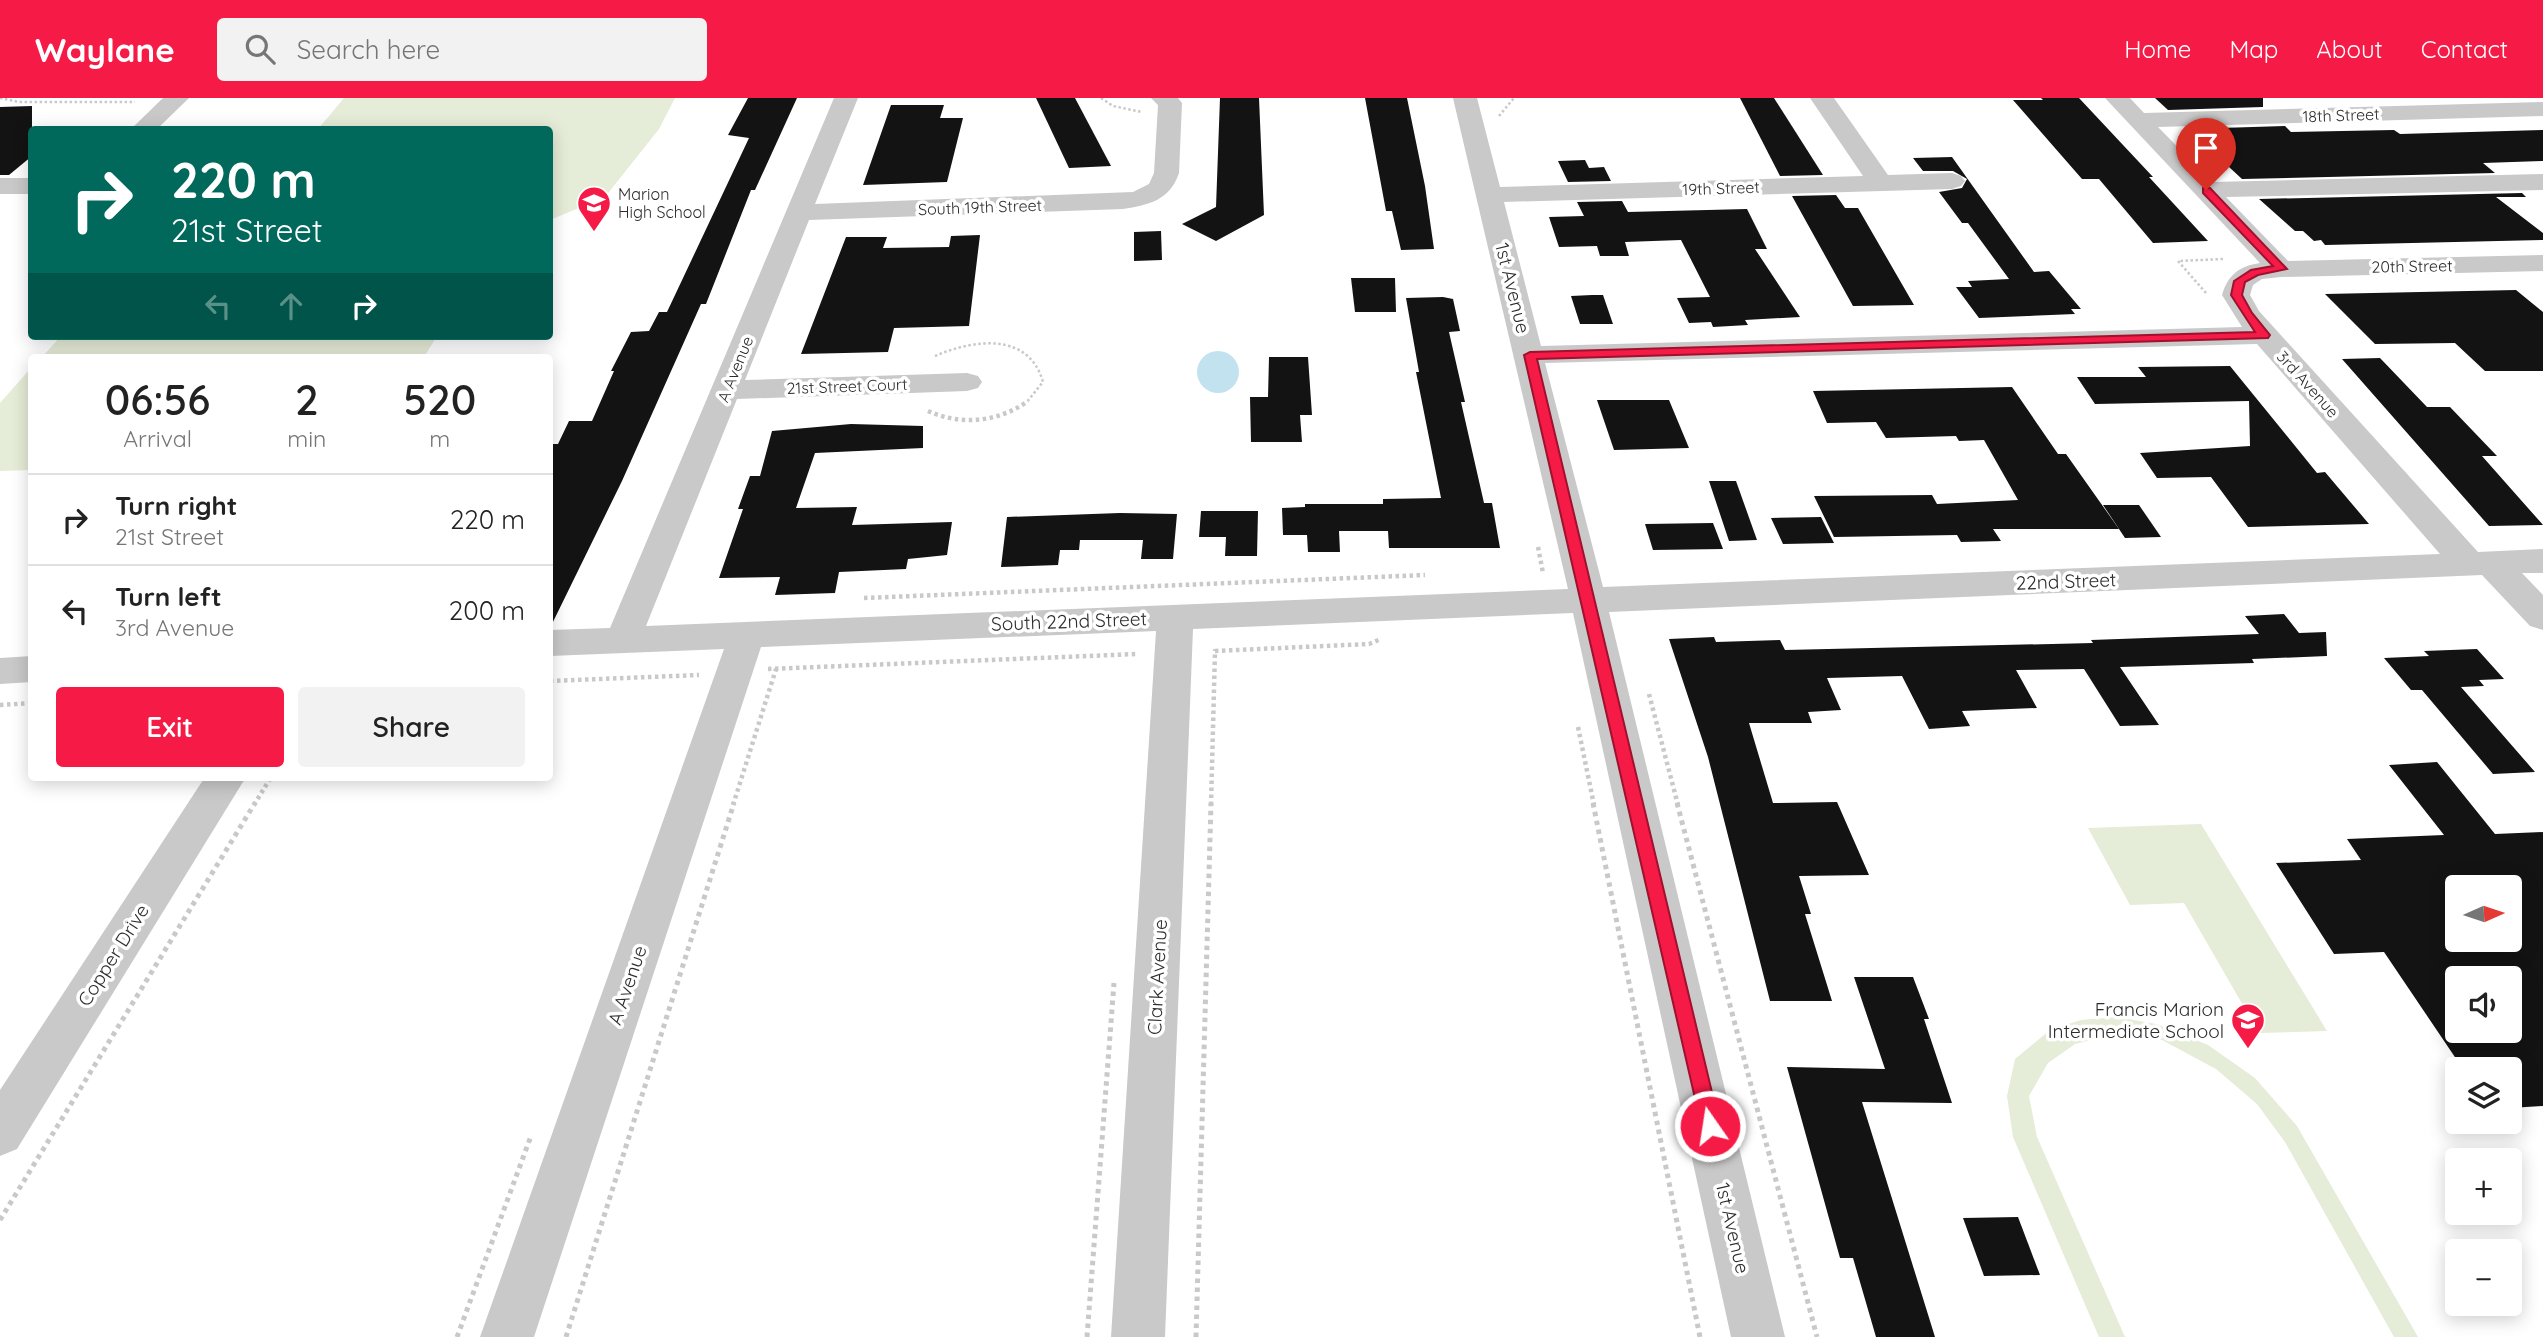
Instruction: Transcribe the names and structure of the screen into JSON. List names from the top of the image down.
{
  "streets": {
    "street": [
      "18th Street",
      "19th Street",
      "South 19th Street",
      "20th Street",
      "1st Avenue",
      "A Avenue",
      "3rd Avenue",
      "21st Street Court",
      "22nd Street",
      "South 22nd Street",
      "Copper Drive",
      "Clark Avenue"
    ]
  },
  "crossings": [
    ["19th Street", "1st Avenue"],
    ["South 19th Street", "A Avenue"],
    ["20th Street", "3rd Avenue"],
    ["1st Avenue", "22nd Street"],
    ["1st Avenue", "South 22nd Street"],
    ["A Avenue", "21st Street Court"],
    ["A Avenue", "South 22nd Street"],
    ["3rd Avenue", "22nd Street"],
    ["22nd Street", "South 22nd Street"],
    ["South 22nd Street", "Clark Avenue"]
  ],
  "places": {
    "school or university": ["Marion High School", "Francis Marion Intermediate School"]
  },
  "north": "right",
  "page": {
    "header": "Waylane",
    "search": "Search here",
    "nav": [
      "Home",
      "Map",
      "About",
      "Contact"
    ],
    "turn": ["220 m", "21st Street"],
    "eta": [
      "06:56",
      "Arrival",
      "2",
      "min",
      "520",
      "m"
    ],
    "list": [
      {
        "name": "Turn right",
        "note": "21st Street",
        "value": "220 m"
      },
      {
        "name": "Turn left",
        "note": "3rd Avenue",
        "value": "200 m"
      }
    ],
    "buttons": ["Exit", "Share"],
    "map_buttons": ["+", "−"]
  }
}
